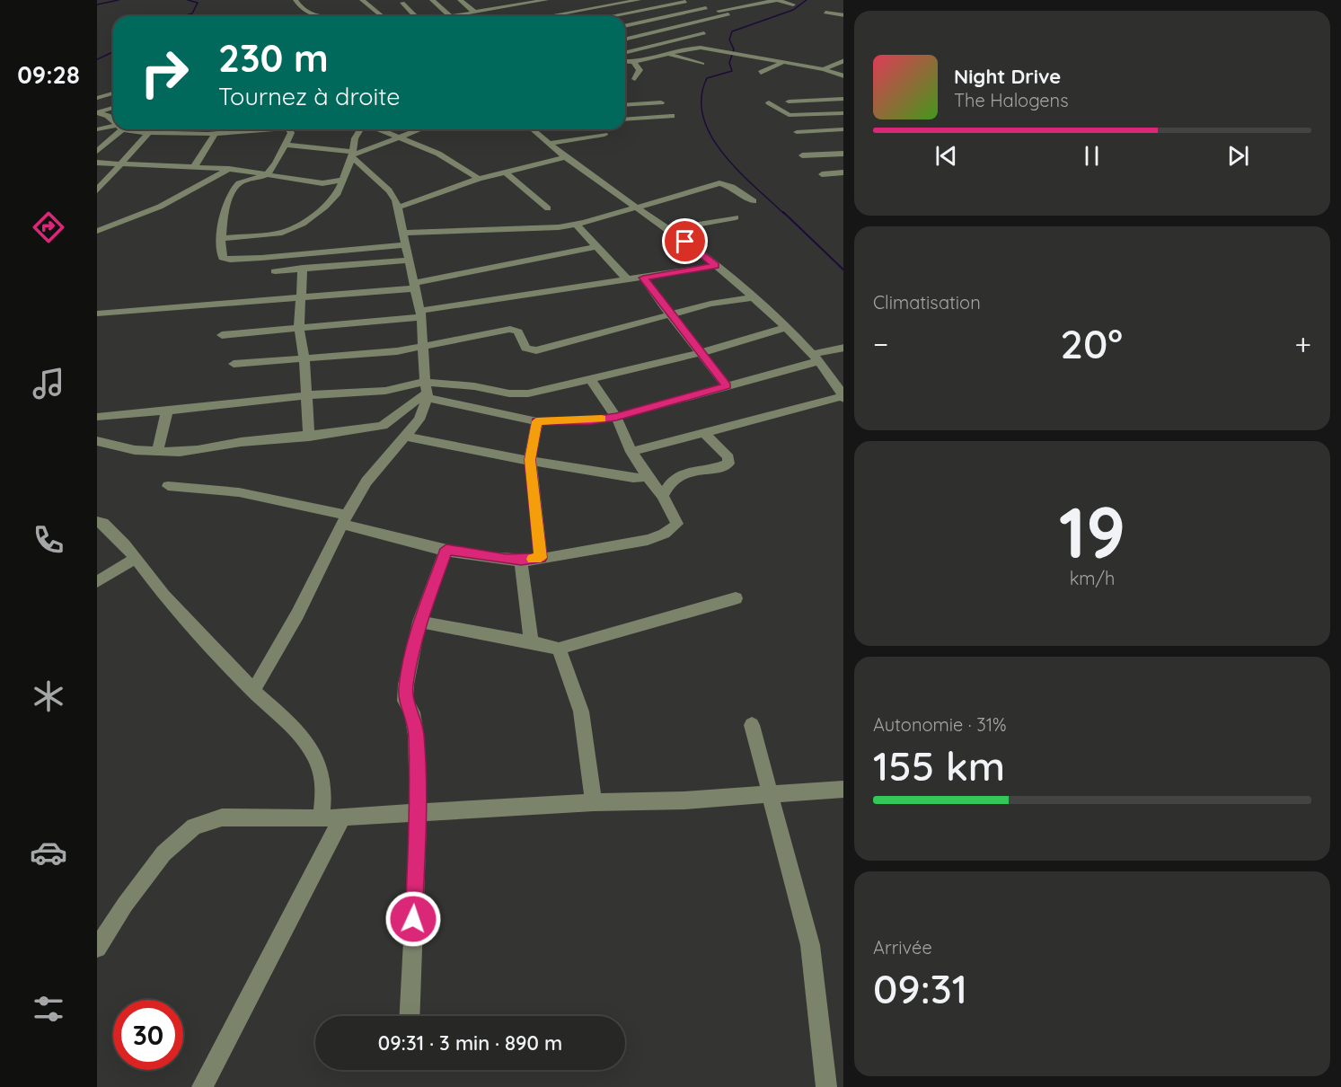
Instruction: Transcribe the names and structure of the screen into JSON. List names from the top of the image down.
{
  "page": {
    "tabs": "09:28",
    "turn": ["230 m", "Tournez à droite"],
    "song": ["Night Drive", "The Halogens"],
    "tile": [
      "Climatisation",
      ["19", "km/h"],
      ["Autonomie · 31%", "155 km"],
      ["Arrivée", "09:31"]
    ],
    "heat": ["−", "20°", "+"],
    "limit": "30",
    "trip": "09:31 · 3 min · 890 m"
  }
}
